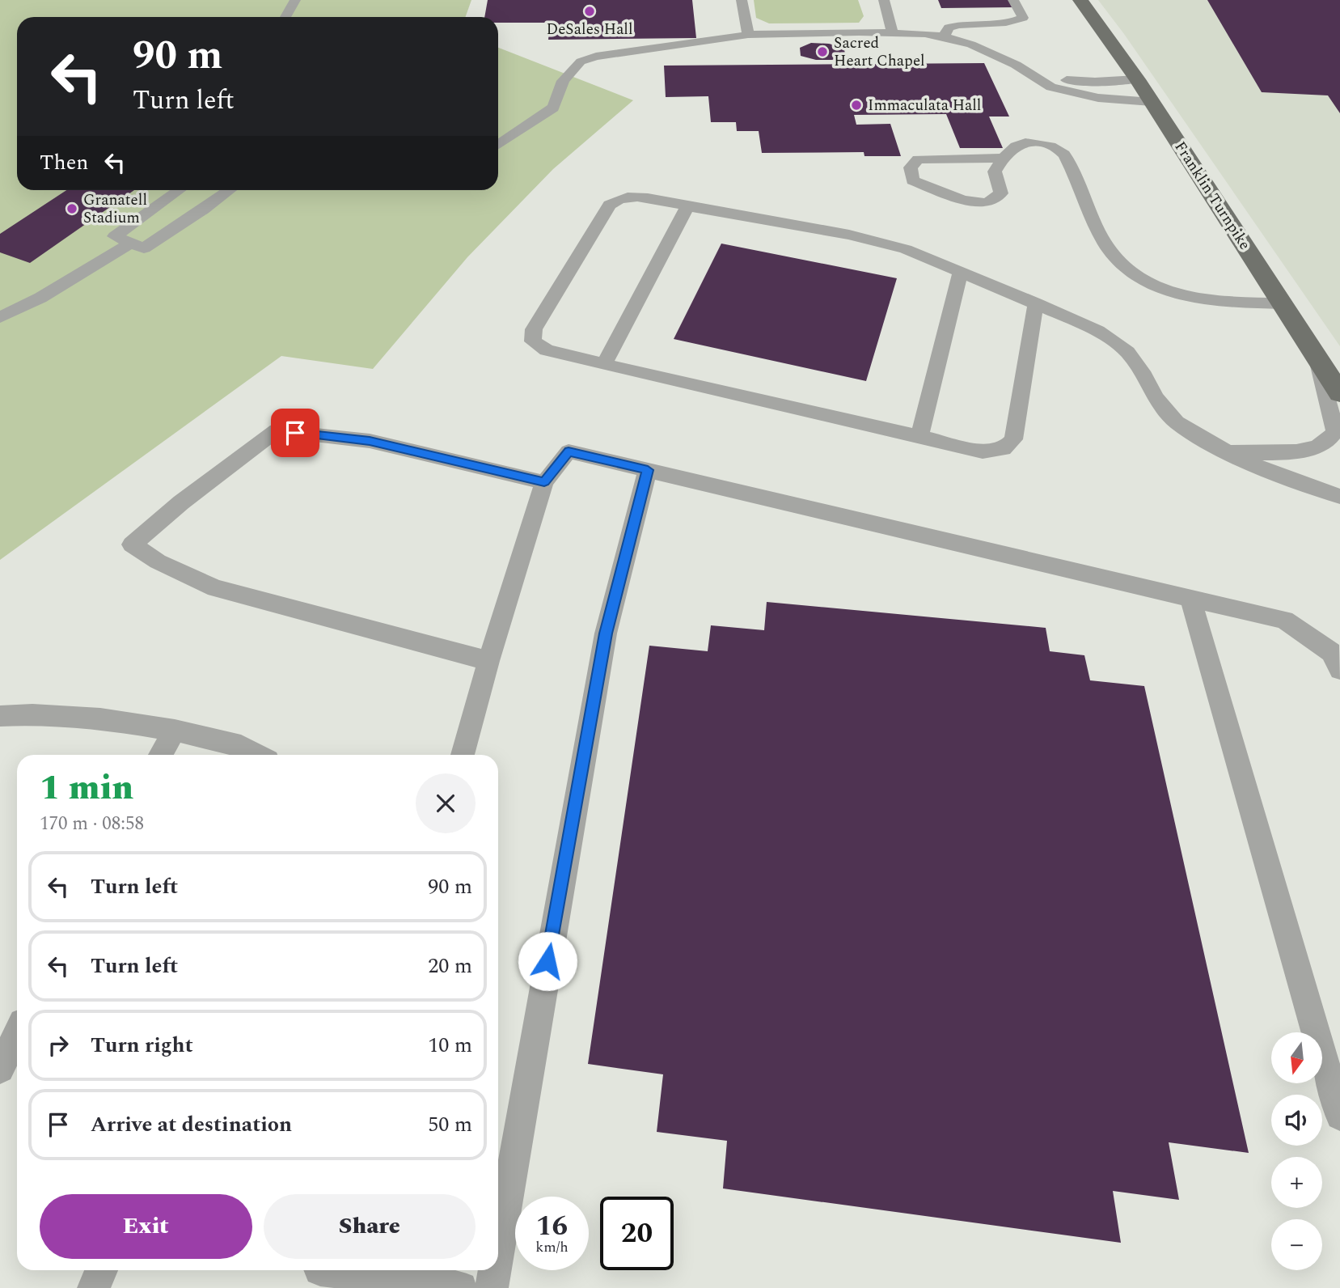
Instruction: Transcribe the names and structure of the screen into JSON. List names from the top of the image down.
{
  "streets": {
    "main road": ["Franklin Turnpike"]
  },
  "places": [
    "DeSales Hall",
    "Sacred Heart Chapel",
    "Immaculata Hall",
    "Granatell Stadium"
  ],
  "north": "bottom",
  "page": {
    "turn": ["90 m", "Turn left"],
    "then": "Then",
    "heading": ["1 min", "170 m · 08:58"],
    "list": [
      {
        "name": "Turn left",
        "value": "90 m"
      },
      {
        "name": "Turn left",
        "value": "20 m"
      },
      {
        "name": "Turn right",
        "value": "10 m"
      },
      {
        "name": "Arrive at destination",
        "value": "50 m"
      }
    ],
    "map_buttons": ["+", "−"],
    "buttons": ["Exit", "Share"],
    "speed": "16 km/h",
    "limit": "20"
  }
}
